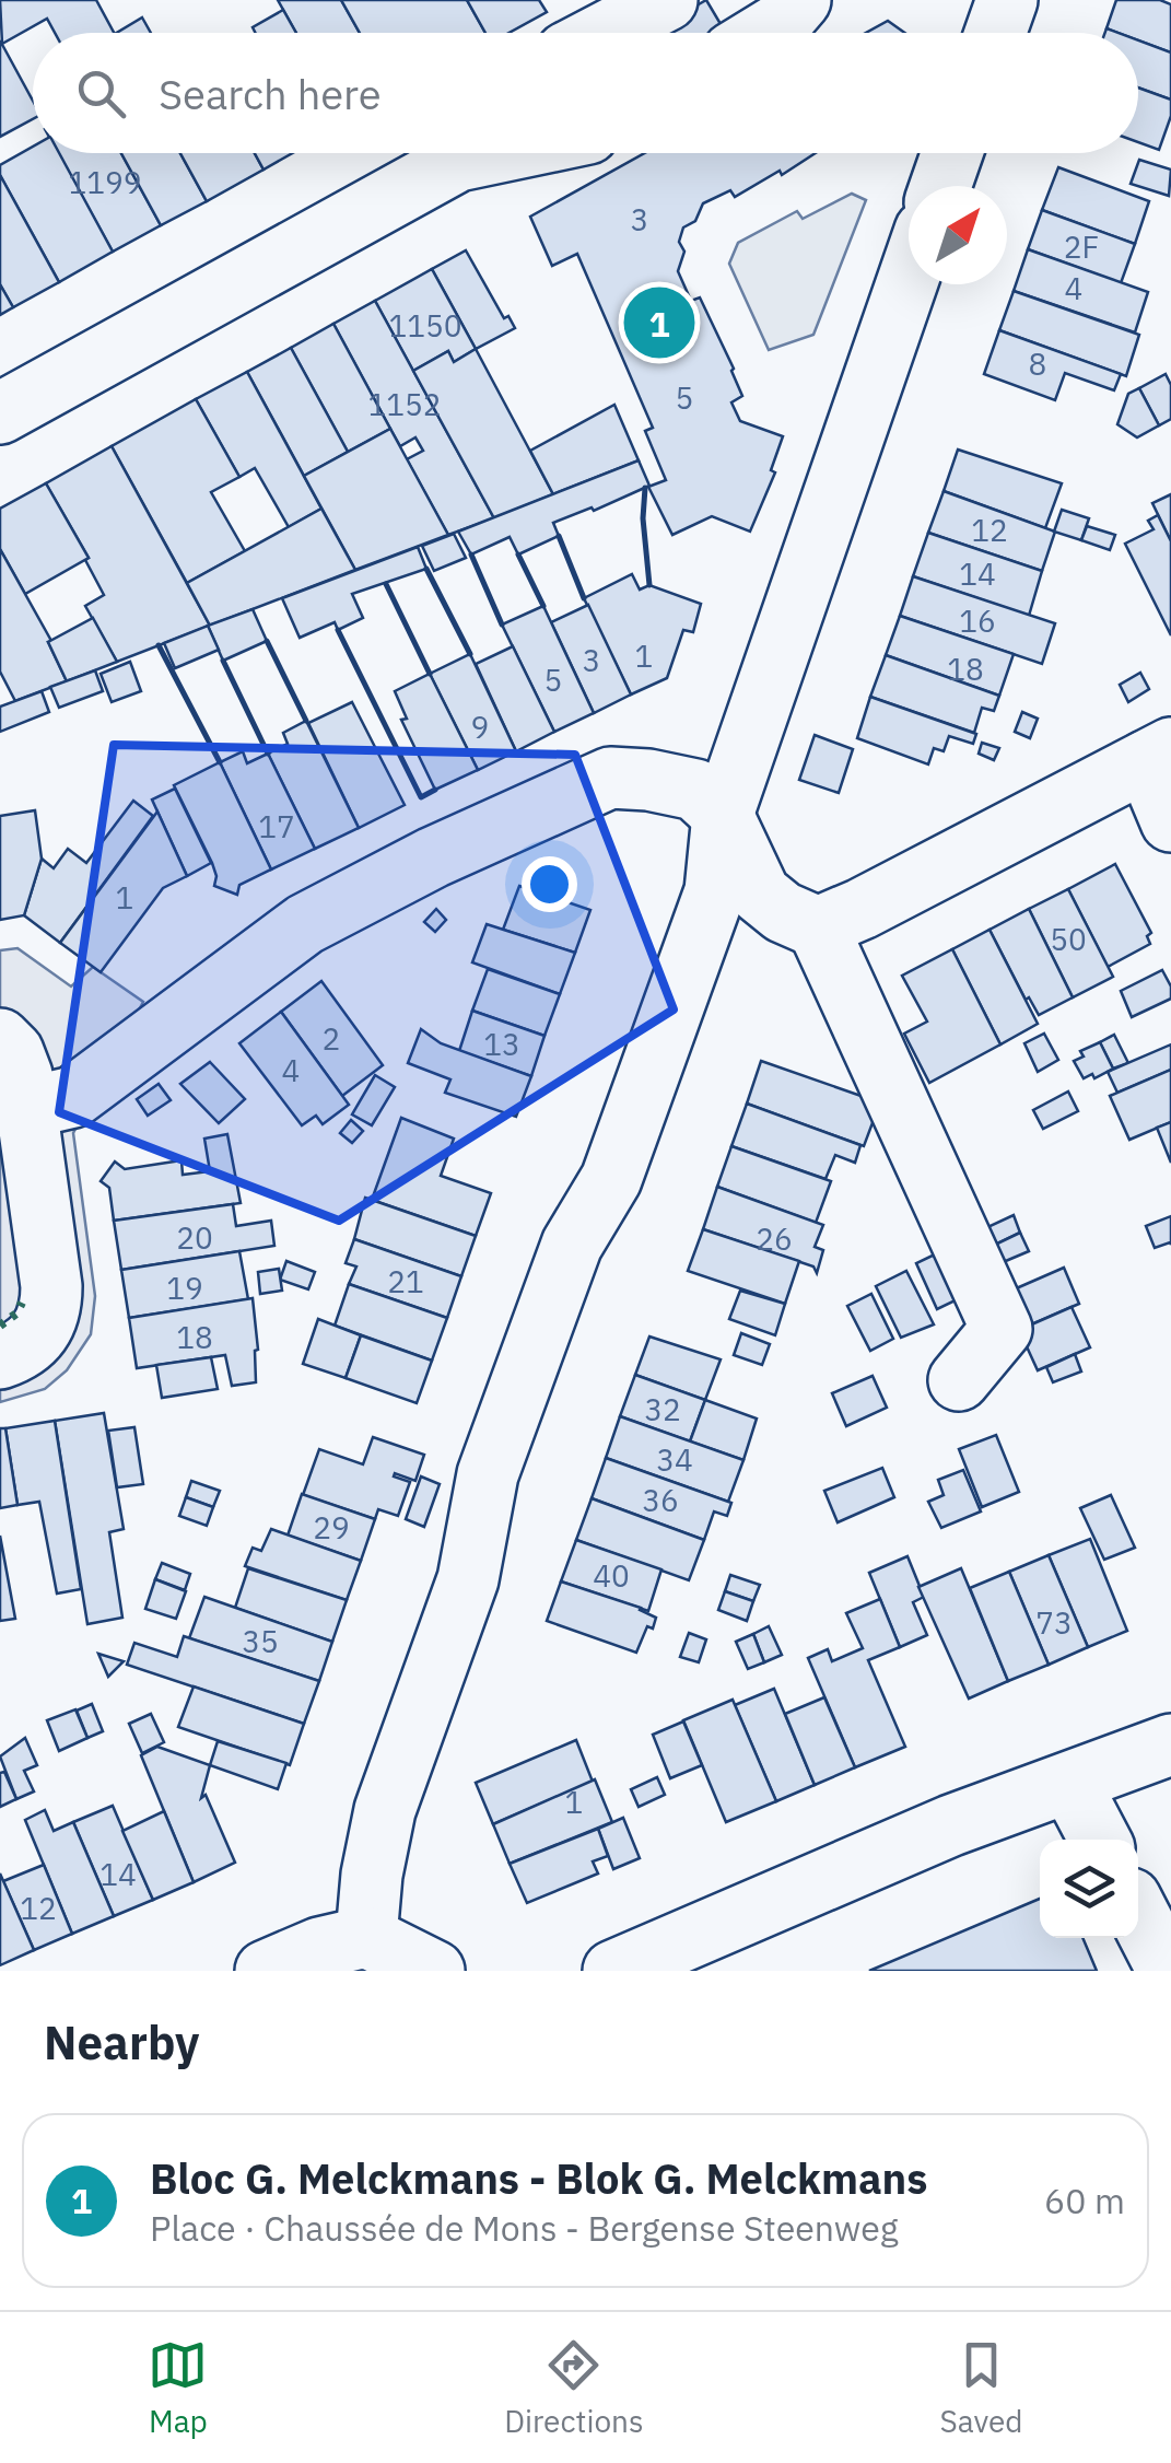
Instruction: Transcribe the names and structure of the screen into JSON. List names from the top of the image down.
{
  "house_numbers": [
    "1199",
    "3",
    "2F",
    "4",
    "1150",
    "8",
    "5",
    "1152",
    "12",
    "14",
    "16",
    "1",
    "3",
    "18",
    "5",
    "9",
    "17",
    "1",
    "50",
    "2",
    "13",
    "4",
    "20",
    "26",
    "21",
    "19",
    "18",
    "32",
    "34",
    "36",
    "29",
    "40",
    "73",
    "35",
    "1",
    "14",
    "12"
  ],
  "north": "top right",
  "page": {
    "search": "Search here",
    "pins": "1",
    "heading": "Nearby",
    "list": [
      {
        "mark": "1",
        "name": "Bloc G. Melckmans - Blok G. Melckmans",
        "note": "Place · Chaussée de Mons - Bergense Steenweg",
        "value": "60 m"
      }
    ],
    "nav": ["Map", "Directions", "Saved"]
  }
}
